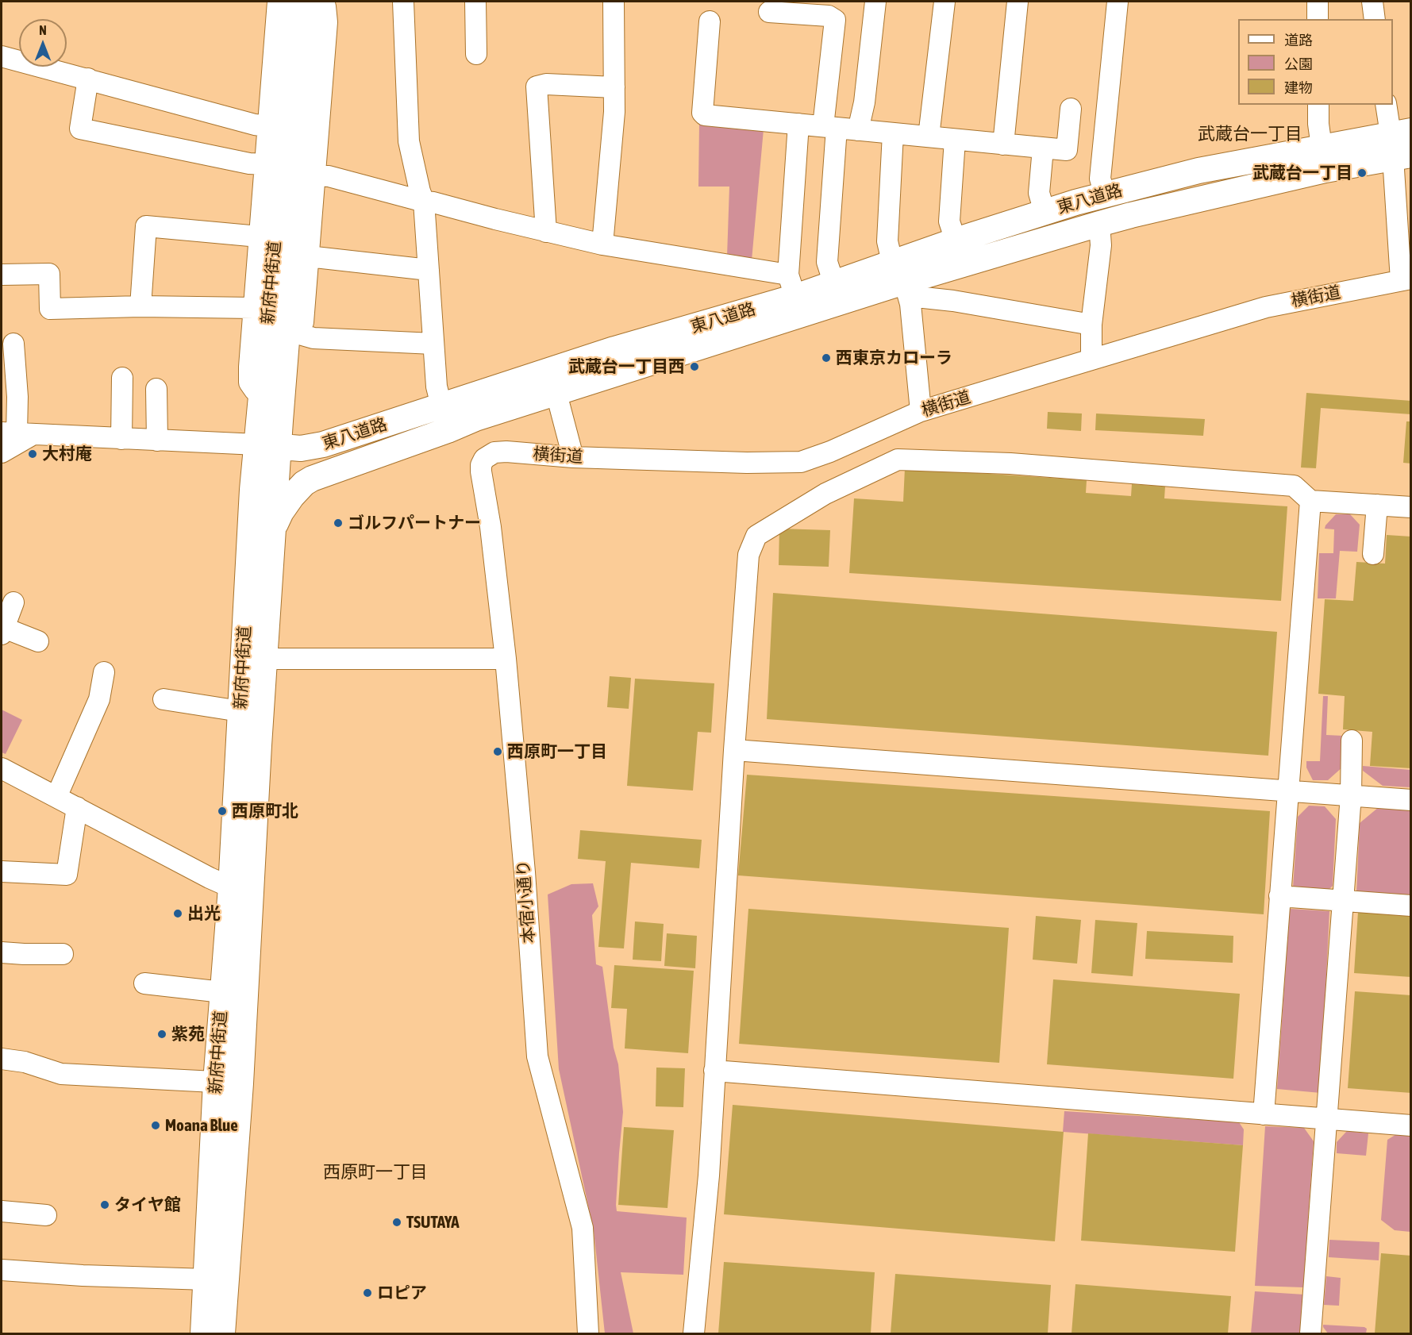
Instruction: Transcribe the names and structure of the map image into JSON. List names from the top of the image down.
{
  "streets": {
    "main road": ["東八道路", "新府中街道"],
    "street": ["横街道", "本宿小通り"]
  },
  "crossings": [
    ["東八道路", "新府中街道"],
    ["横街道", "本宿小通り"]
  ],
  "districts": ["武蔵台一丁目", "西原町一丁目"],
  "places": [
    "武蔵台一丁目",
    "西東京カローラ",
    "武蔵台一丁目西",
    "大村庵",
    "ゴルフパートナー",
    "西原町一丁目",
    "西原町北",
    "出光",
    "紫苑",
    "Moana Blue",
    "タイヤ館",
    "TSUTAYA",
    "ロピア"
  ],
  "legend": ["道路", "公園", "建物"],
  "north": "top"
}
